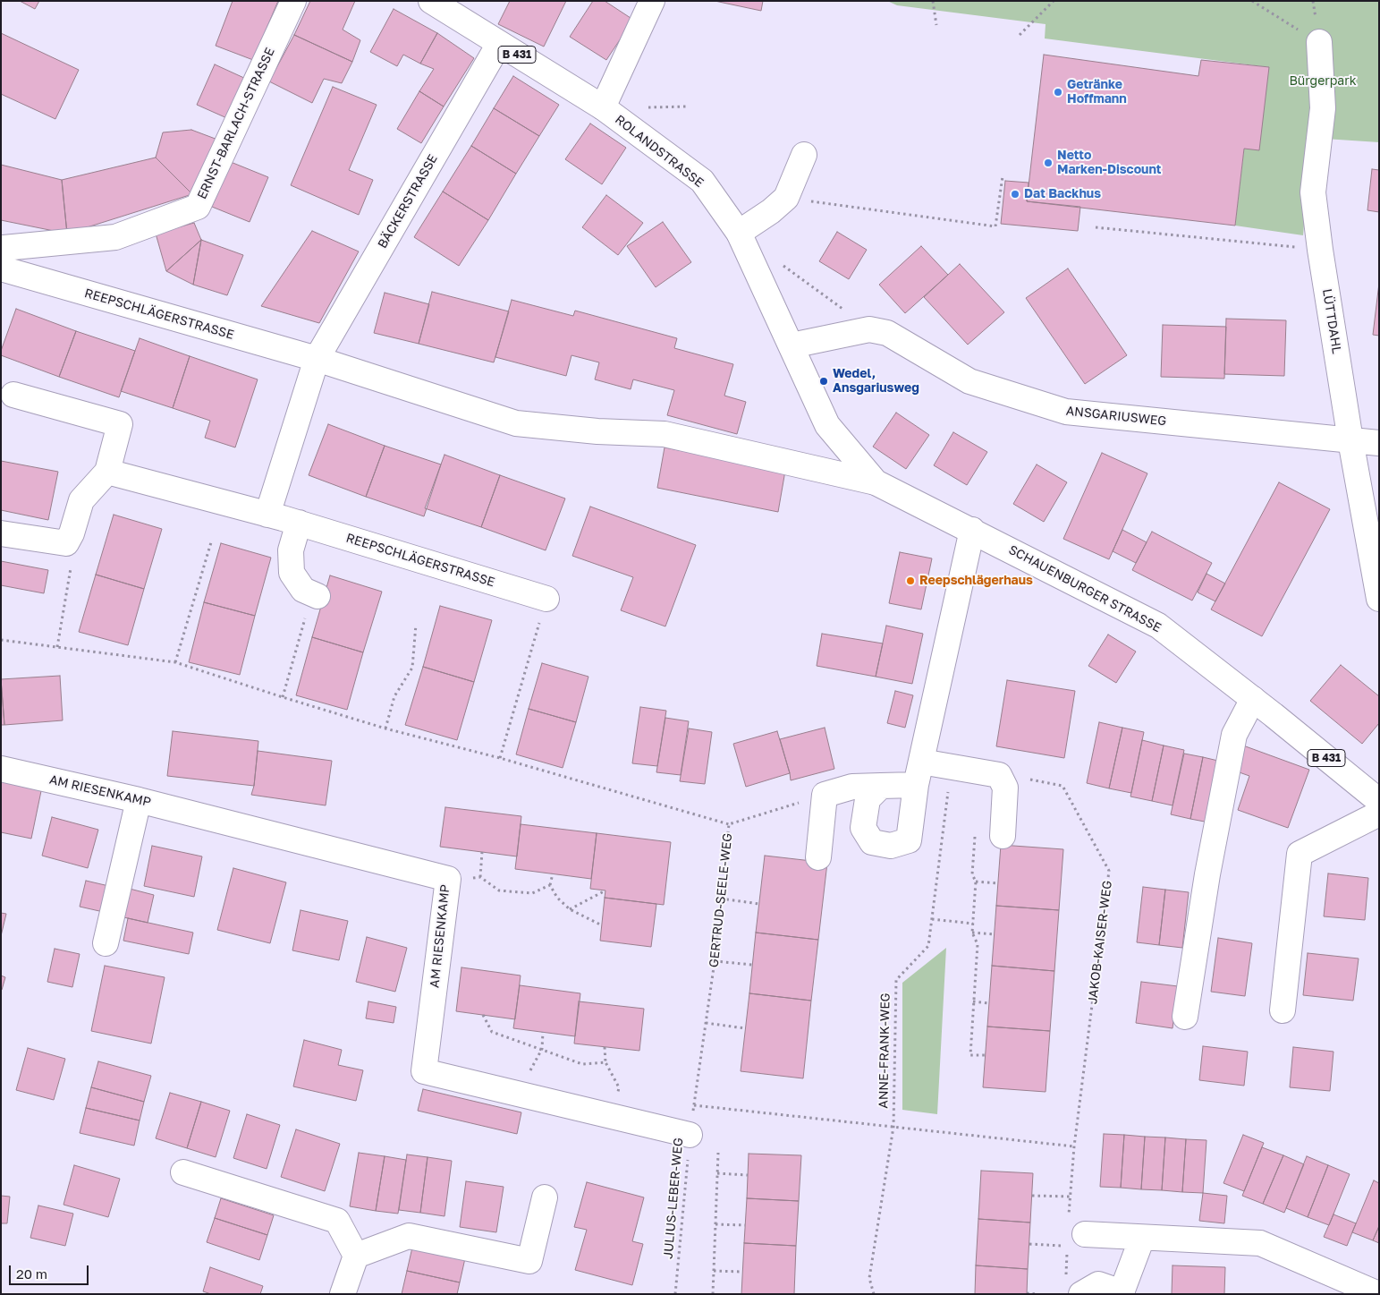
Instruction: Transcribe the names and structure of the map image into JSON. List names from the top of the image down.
{
  "streets": {
    "street": [
      "B 431",
      "ERNST-BARLACH-STRASSE",
      "ROLANDSTRASSE",
      "BÄCKERSTRASSE",
      "REEPSCHLÄGERSTRASSE",
      "LÜTTDAHL",
      "ANSGARIUSWEG",
      "SCHAUENBURGER STRASSE",
      "AM RIESENKAMP"
    ],
    "path": [
      "GERTRUD-SEELE-WEG",
      "JAKOB-KAISER-WEG",
      "ANNE-FRANK-WEG",
      "JULIUS-LEBER-WEG"
    ]
  },
  "crossings": [
    ["ROLANDSTRASSE", "BÄCKERSTRASSE"],
    ["ROLANDSTRASSE", "ANSGARIUSWEG"],
    ["ROLANDSTRASSE", "SCHAUENBURGER STRASSE"],
    ["BÄCKERSTRASSE", "REEPSCHLÄGERSTRASSE"],
    ["REEPSCHLÄGERSTRASSE", "SCHAUENBURGER STRASSE"],
    ["LÜTTDAHL", "ANSGARIUSWEG"],
    ["AM RIESENKAMP", "JULIUS-LEBER-WEG"],
    ["GERTRUD-SEELE-WEG", "JULIUS-LEBER-WEG"]
  ],
  "parks": ["Bürgerpark"],
  "places": [
    "Getränke Hoffmann",
    "Netto Marken-Discount",
    "Dat Backhus",
    "Wedel, Ansgariusweg",
    "Reepschlägerhaus"
  ],
  "scale_bar": "20 m"
}
